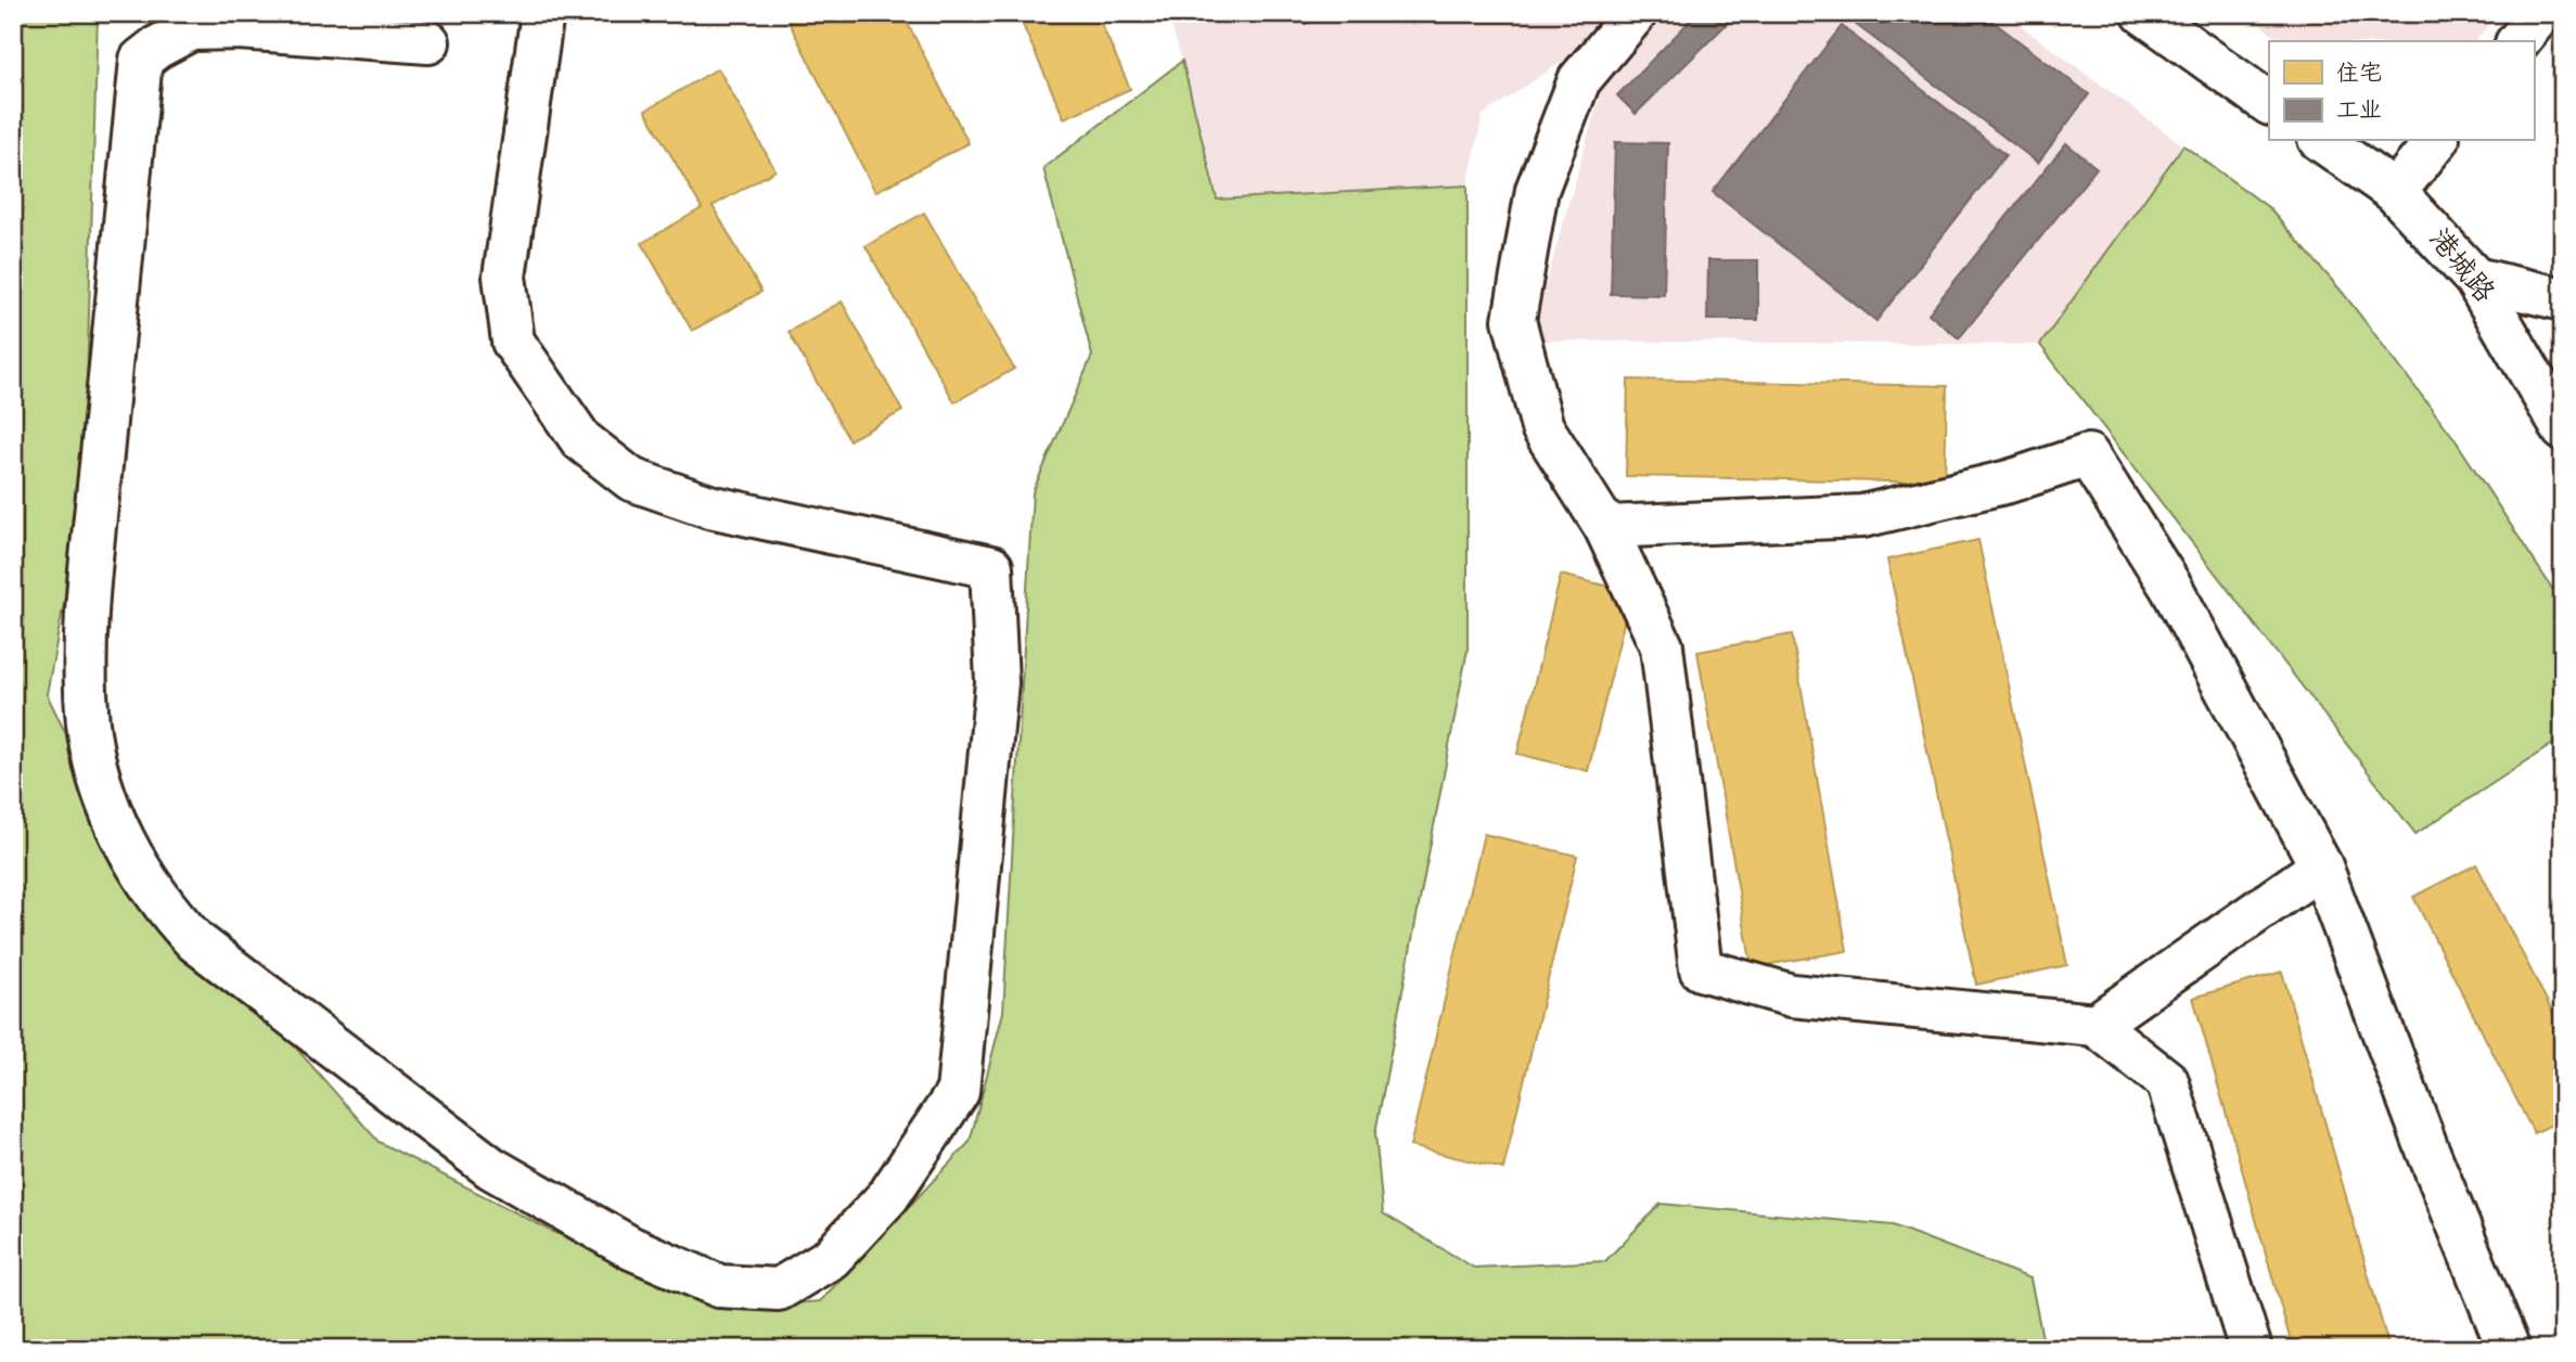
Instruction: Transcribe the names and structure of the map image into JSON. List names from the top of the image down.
{
  "streets": {
    "street": ["港城路"]
  },
  "legend": ["住宅", "工业"]
}
